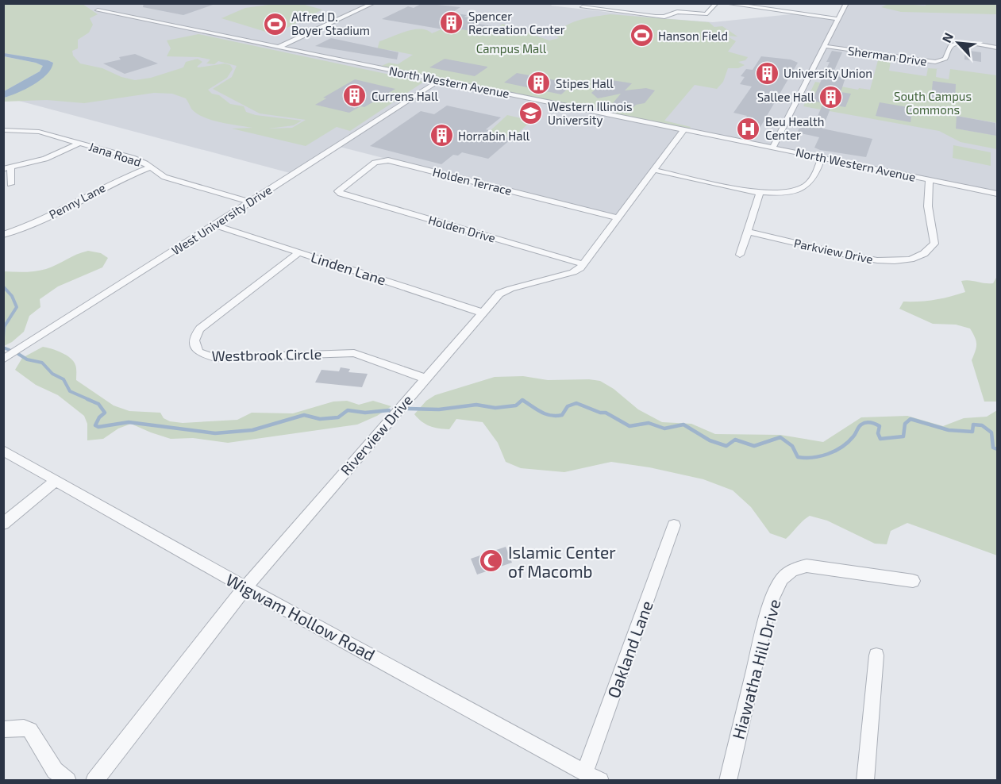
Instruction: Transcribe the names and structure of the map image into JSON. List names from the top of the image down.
{
  "streets": {
    "street": [
      "Sherman Drive",
      "North Western Avenue",
      "Jana Road",
      "Holden Terrace",
      "Penny Lane",
      "West University Drive",
      "Holden Drive",
      "Parkview Drive",
      "Linden Lane",
      "Westbrook Circle",
      "Riverview Drive",
      "Wigwam Hollow Road",
      "Oakland Lane",
      "Hiawatha Hill Drive"
    ]
  },
  "crossings": [
    ["North Western Avenue", "West University Drive"],
    ["North Western Avenue", "Parkview Drive"],
    ["North Western Avenue", "Riverview Drive"],
    ["Jana Road", "Penny Lane"],
    ["Jana Road", "West University Drive"],
    ["Holden Terrace", "Holden Drive"],
    ["Holden Terrace", "Riverview Drive"],
    ["West University Drive", "Linden Lane"],
    ["Holden Drive", "Riverview Drive"],
    ["Linden Lane", "Westbrook Circle"],
    ["Linden Lane", "Riverview Drive"],
    ["Westbrook Circle", "Riverview Drive"],
    ["Riverview Drive", "Wigwam Hollow Road"],
    ["Wigwam Hollow Road", "Oakland Lane"]
  ],
  "parks": ["Campus Mall", "South Campus Commons"],
  "places": {
    "building": [
      "Spencer Recreation Center",
      "University Union",
      "Stipes Hall",
      "Currens Hall",
      "Sallee Hall",
      "Horrabin Hall"
    ],
    "sports": ["Alfred D. Boyer Stadium", "Hanson Field"],
    "school or university": ["Western Illinois University"],
    "hospital": ["Beu Health Center"],
    "mosque": ["Islamic Center of Macomb"]
  },
  "north": "top left"
}
